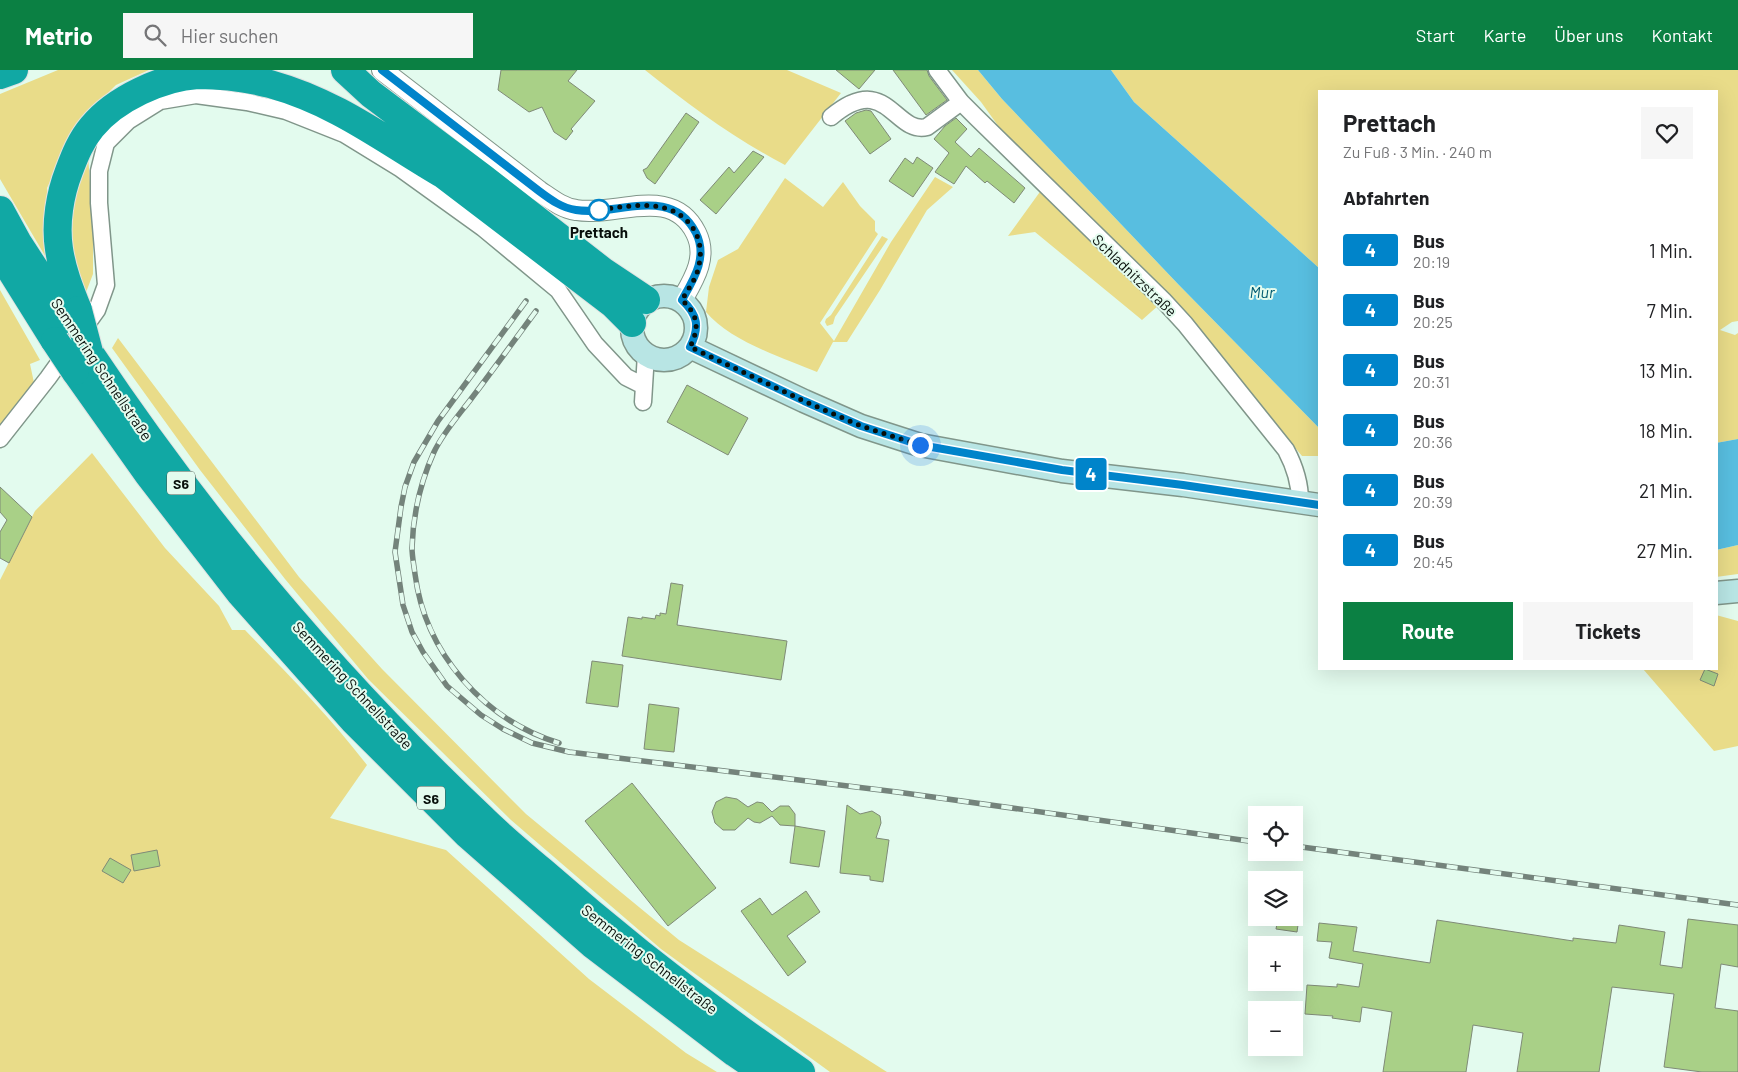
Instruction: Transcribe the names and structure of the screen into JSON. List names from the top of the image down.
{
  "streets": {
    "highway": ["Semmering Schnellstraße", "S6"],
    "street": ["Schladnitzstraße"]
  },
  "water": ["Mur"],
  "places": ["Prettach"],
  "lines": ["bus line 4"],
  "page": {
    "header": "Metrio",
    "search": "Hier suchen",
    "nav": [
      "Start",
      "Karte",
      "Über uns",
      "Kontakt"
    ],
    "on_map": "4",
    "heading": [
      ["Prettach", "Zu Fuß · 3 Min. · 240 m"],
      "Abfahrten"
    ],
    "list": [
      {
        "mark": "4",
        "name": "Bus",
        "note": "20:19",
        "value": "1 Min."
      },
      {
        "mark": "4",
        "name": "Bus",
        "note": "20:25",
        "value": "7 Min."
      },
      {
        "mark": "4",
        "name": "Bus",
        "note": "20:31",
        "value": "13 Min."
      },
      {
        "mark": "4",
        "name": "Bus",
        "note": "20:36",
        "value": "18 Min."
      },
      {
        "mark": "4",
        "name": "Bus",
        "note": "20:39",
        "value": "21 Min."
      },
      {
        "mark": "4",
        "name": "Bus",
        "note": "20:45",
        "value": "27 Min."
      }
    ],
    "buttons": ["Route", "Tickets"],
    "map_buttons": ["+", "−"]
  }
}
